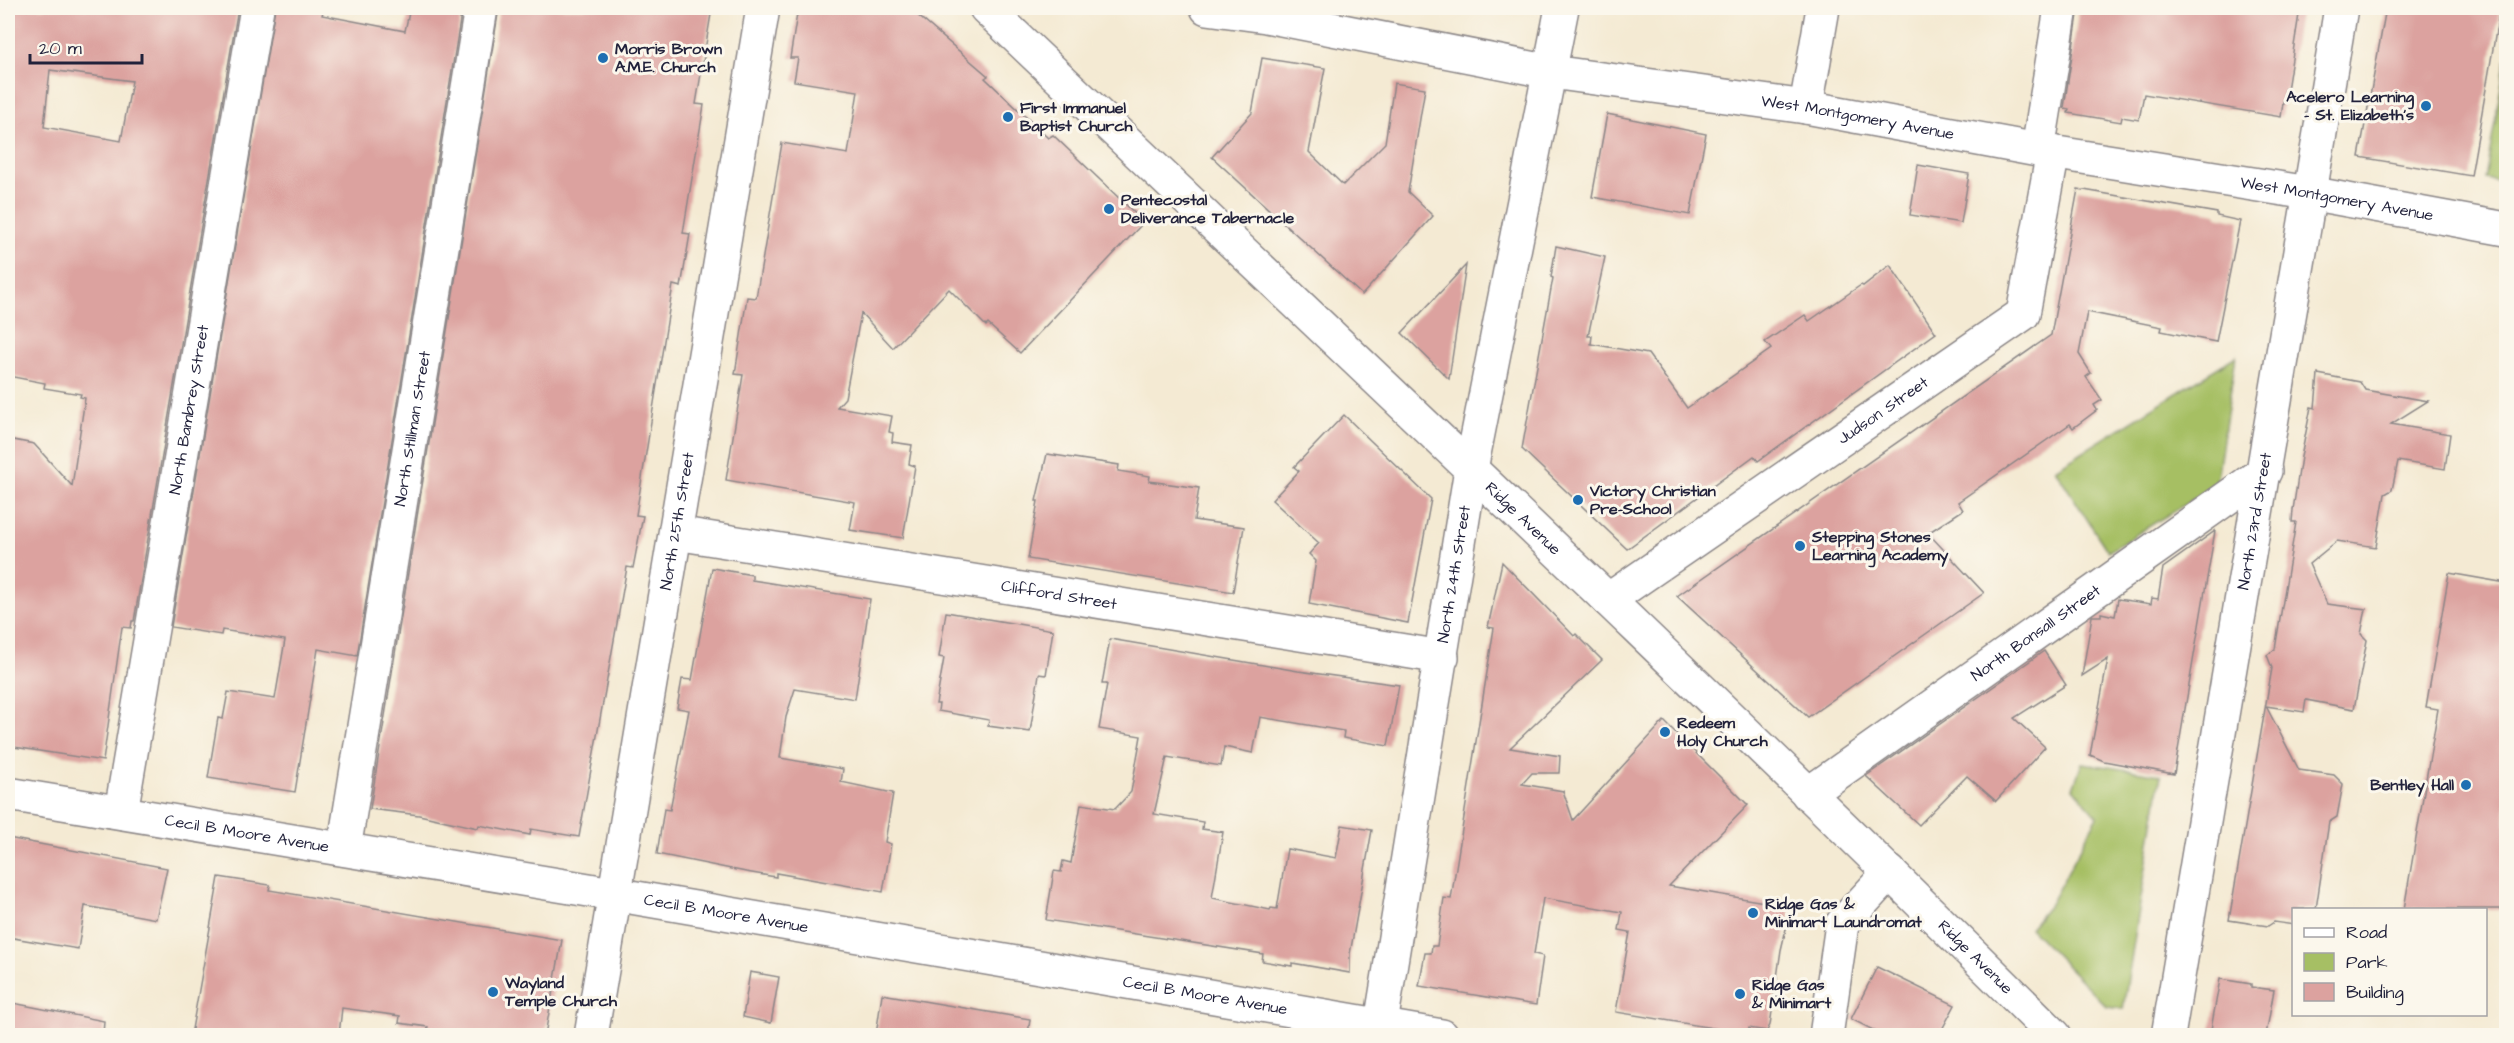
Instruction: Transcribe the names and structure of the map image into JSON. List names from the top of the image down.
{
  "streets": {
    "street": [
      "West Montgomery Avenue",
      "North Bambrey Street",
      "Judson Street",
      "North Stillman Street",
      "Ridge Avenue",
      "North 25th Street",
      "North 23rd Street",
      "North 24th Street",
      "Clifford Street",
      "North Bonsall Street",
      "Cecil B Moore Avenue"
    ]
  },
  "crossings": [
    ["West Montgomery Avenue", "Judson Street"],
    ["West Montgomery Avenue", "North 23rd Street"],
    ["West Montgomery Avenue", "North 24th Street"],
    ["North Bambrey Street", "Cecil B Moore Avenue"],
    ["Judson Street", "Ridge Avenue"],
    ["North Stillman Street", "Cecil B Moore Avenue"],
    ["Ridge Avenue", "North 24th Street"],
    ["Ridge Avenue", "North Bonsall Street"],
    ["North 25th Street", "Clifford Street"],
    ["North 25th Street", "Cecil B Moore Avenue"],
    ["North 23rd Street", "North Bonsall Street"],
    ["North 24th Street", "Clifford Street"],
    ["North 24th Street", "Cecil B Moore Avenue"]
  ],
  "places": [
    "Morris Brown A.M.E. Church",
    "Acelero Learning - St. Elizabeth's",
    "First Immanuel Baptist Church",
    "Pentecostal Deliverance Tabernacle",
    "Victory Christian Pre-School",
    "Stepping Stones Learning Academy",
    "Redeem Holy Church",
    "Bentley Hall",
    "Ridge Gas & Minimart Laundromat",
    "Wayland Temple Church",
    "Ridge Gas & Minimart"
  ],
  "legend": ["Road", "Park", "Building"],
  "scale_bar": "20 m"
}
